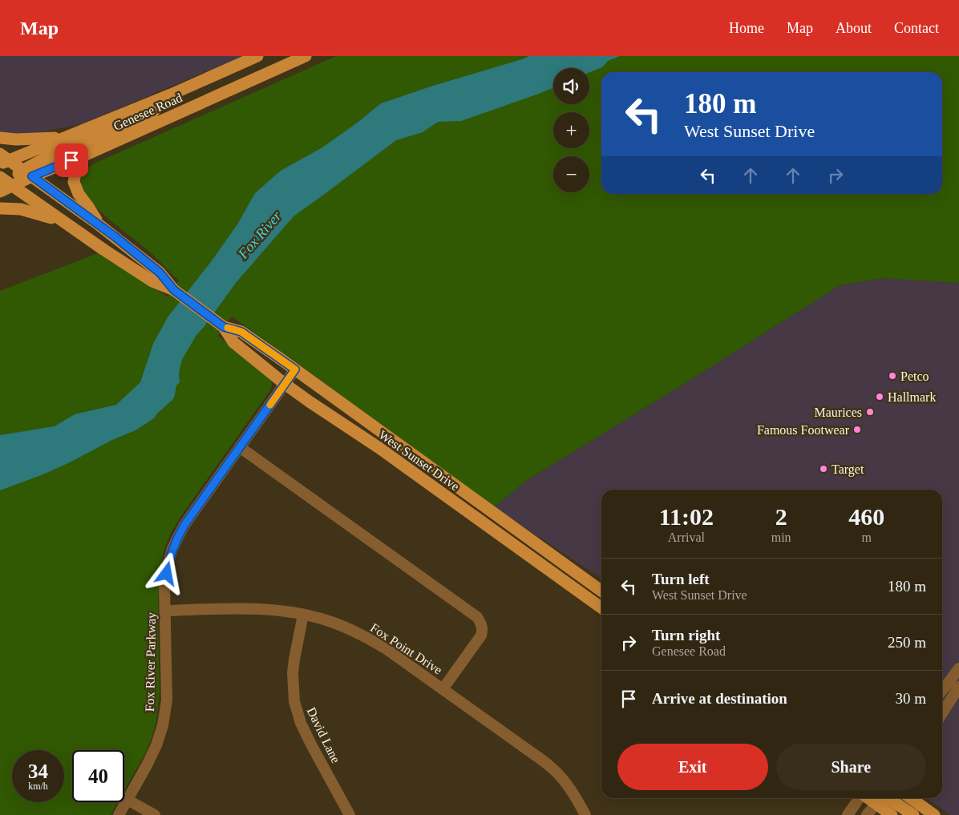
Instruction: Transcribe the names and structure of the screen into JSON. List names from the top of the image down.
{
  "streets": {
    "main road": ["Genesee Road", "West Sunset Drive"],
    "street": ["Fox Point Drive", "Fox River Parkway", "David Lane"]
  },
  "crossings": [
    ["Genesee Road", "West Sunset Drive"],
    ["West Sunset Drive", "Fox River Parkway"],
    ["Fox Point Drive", "Fox River Parkway"],
    ["Fox Point Drive", "David Lane"]
  ],
  "water": ["Fox River"],
  "places": [
    "Petco",
    "Hallmark",
    "Maurices",
    "Famous Footwear",
    "Target"
  ],
  "page": {
    "header": "Map",
    "nav": [
      "Home",
      "Map",
      "About",
      "Contact"
    ],
    "map_buttons": ["+", "−"],
    "turn": ["180 m", "West Sunset Drive"],
    "eta": [
      "11:02",
      "Arrival",
      "2",
      "min",
      "460",
      "m"
    ],
    "list": [
      {
        "name": "Turn left",
        "note": "West Sunset Drive",
        "value": "180 m"
      },
      {
        "name": "Turn right",
        "note": "Genesee Road",
        "value": "250 m"
      },
      {
        "name": "Arrive at destination",
        "value": "30 m"
      }
    ],
    "buttons": ["Exit", "Share"],
    "speed": "34 km/h",
    "limit": "40"
  }
}
